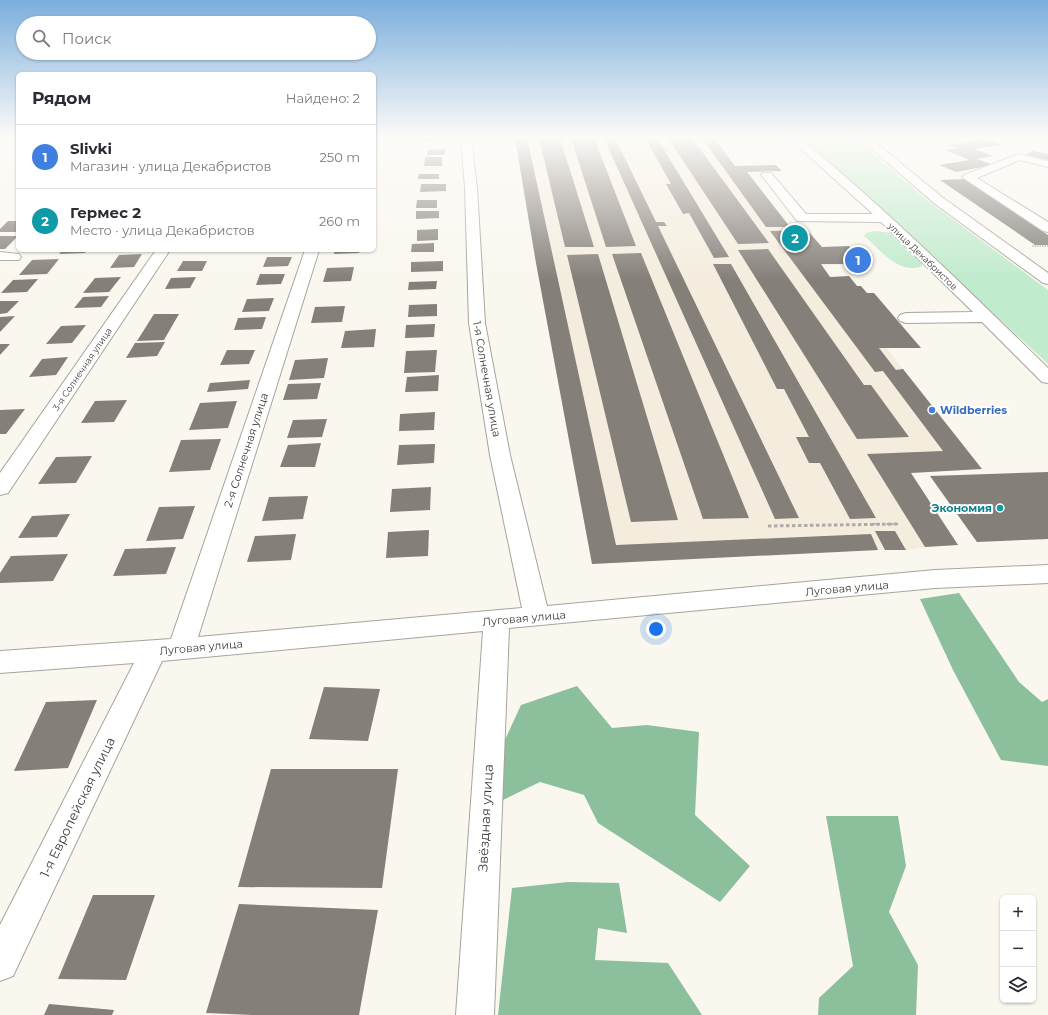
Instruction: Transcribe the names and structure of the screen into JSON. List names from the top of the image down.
{
  "streets": {
    "street": [
      "улица Декабристов",
      "3-я Солнечная улица",
      "1-я Солнечная улица",
      "2-я Солнечная улица",
      "Луговая улица",
      "1-я Европейская улица",
      "Звёздная улица"
    ]
  },
  "crossings": [
    ["1-я Солнечная улица", "Луговая улица"],
    ["2-я Солнечная улица", "Луговая улица"],
    ["2-я Солнечная улица", "1-я Европейская улица"],
    ["Луговая улица", "1-я Европейская улица"],
    ["Луговая улица", "Звёздная улица"]
  ],
  "places": ["Wildberries", "Экономия"],
  "page": {
    "search": "Поиск",
    "heading": ["Рядом", "Найдено: 2"],
    "list": [
      {
        "mark": "1",
        "name": "Slivki",
        "note": "Магазин · улица Декабристов",
        "value": "250 m"
      },
      {
        "mark": "2",
        "name": "Гермес 2",
        "note": "Место · улица Декабристов",
        "value": "260 m"
      }
    ],
    "pins": ["2", "1"],
    "map_buttons": ["+", "−"]
  }
}
